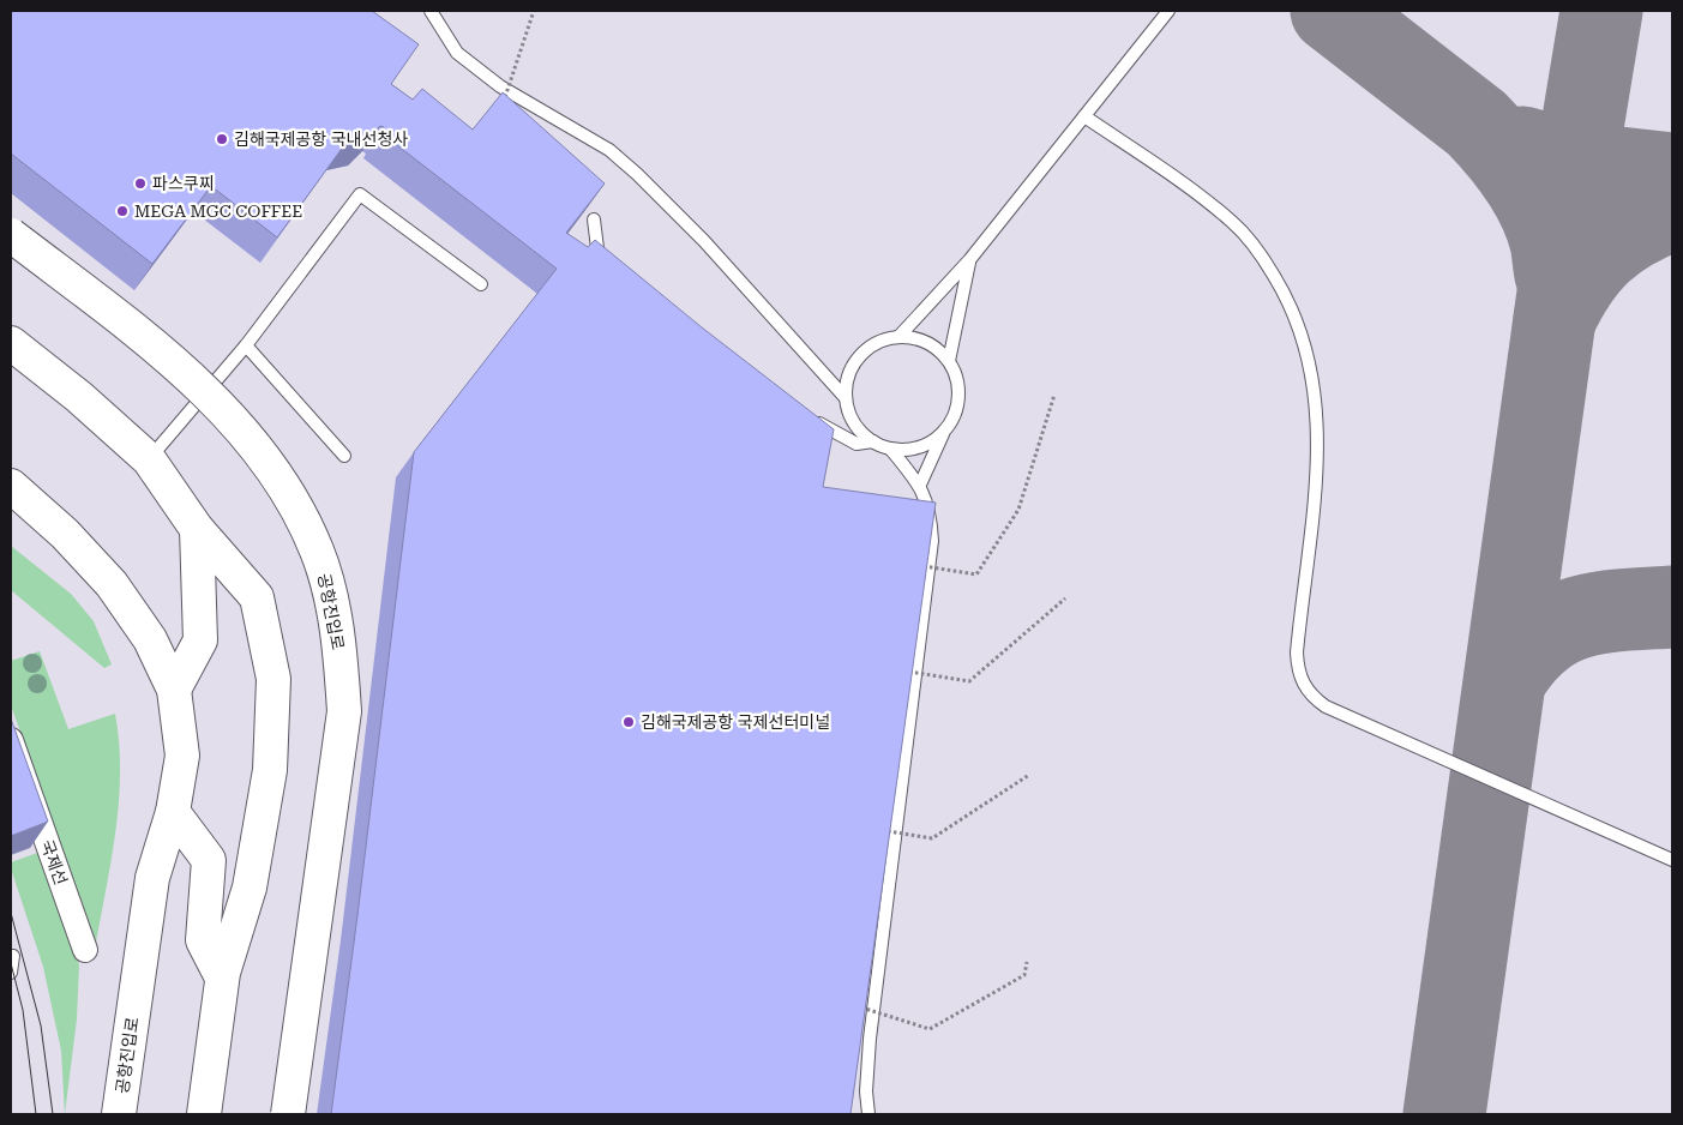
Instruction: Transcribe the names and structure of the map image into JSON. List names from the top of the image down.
{
  "streets": {
    "main road": ["공항진입로"],
    "street": ["국제선"]
  },
  "places": [
    "김해국제공항 국내선청사",
    "파스쿠찌",
    "MEGA MGC COFFEE",
    "김해국제공항 국제선터미널"
  ]
}
